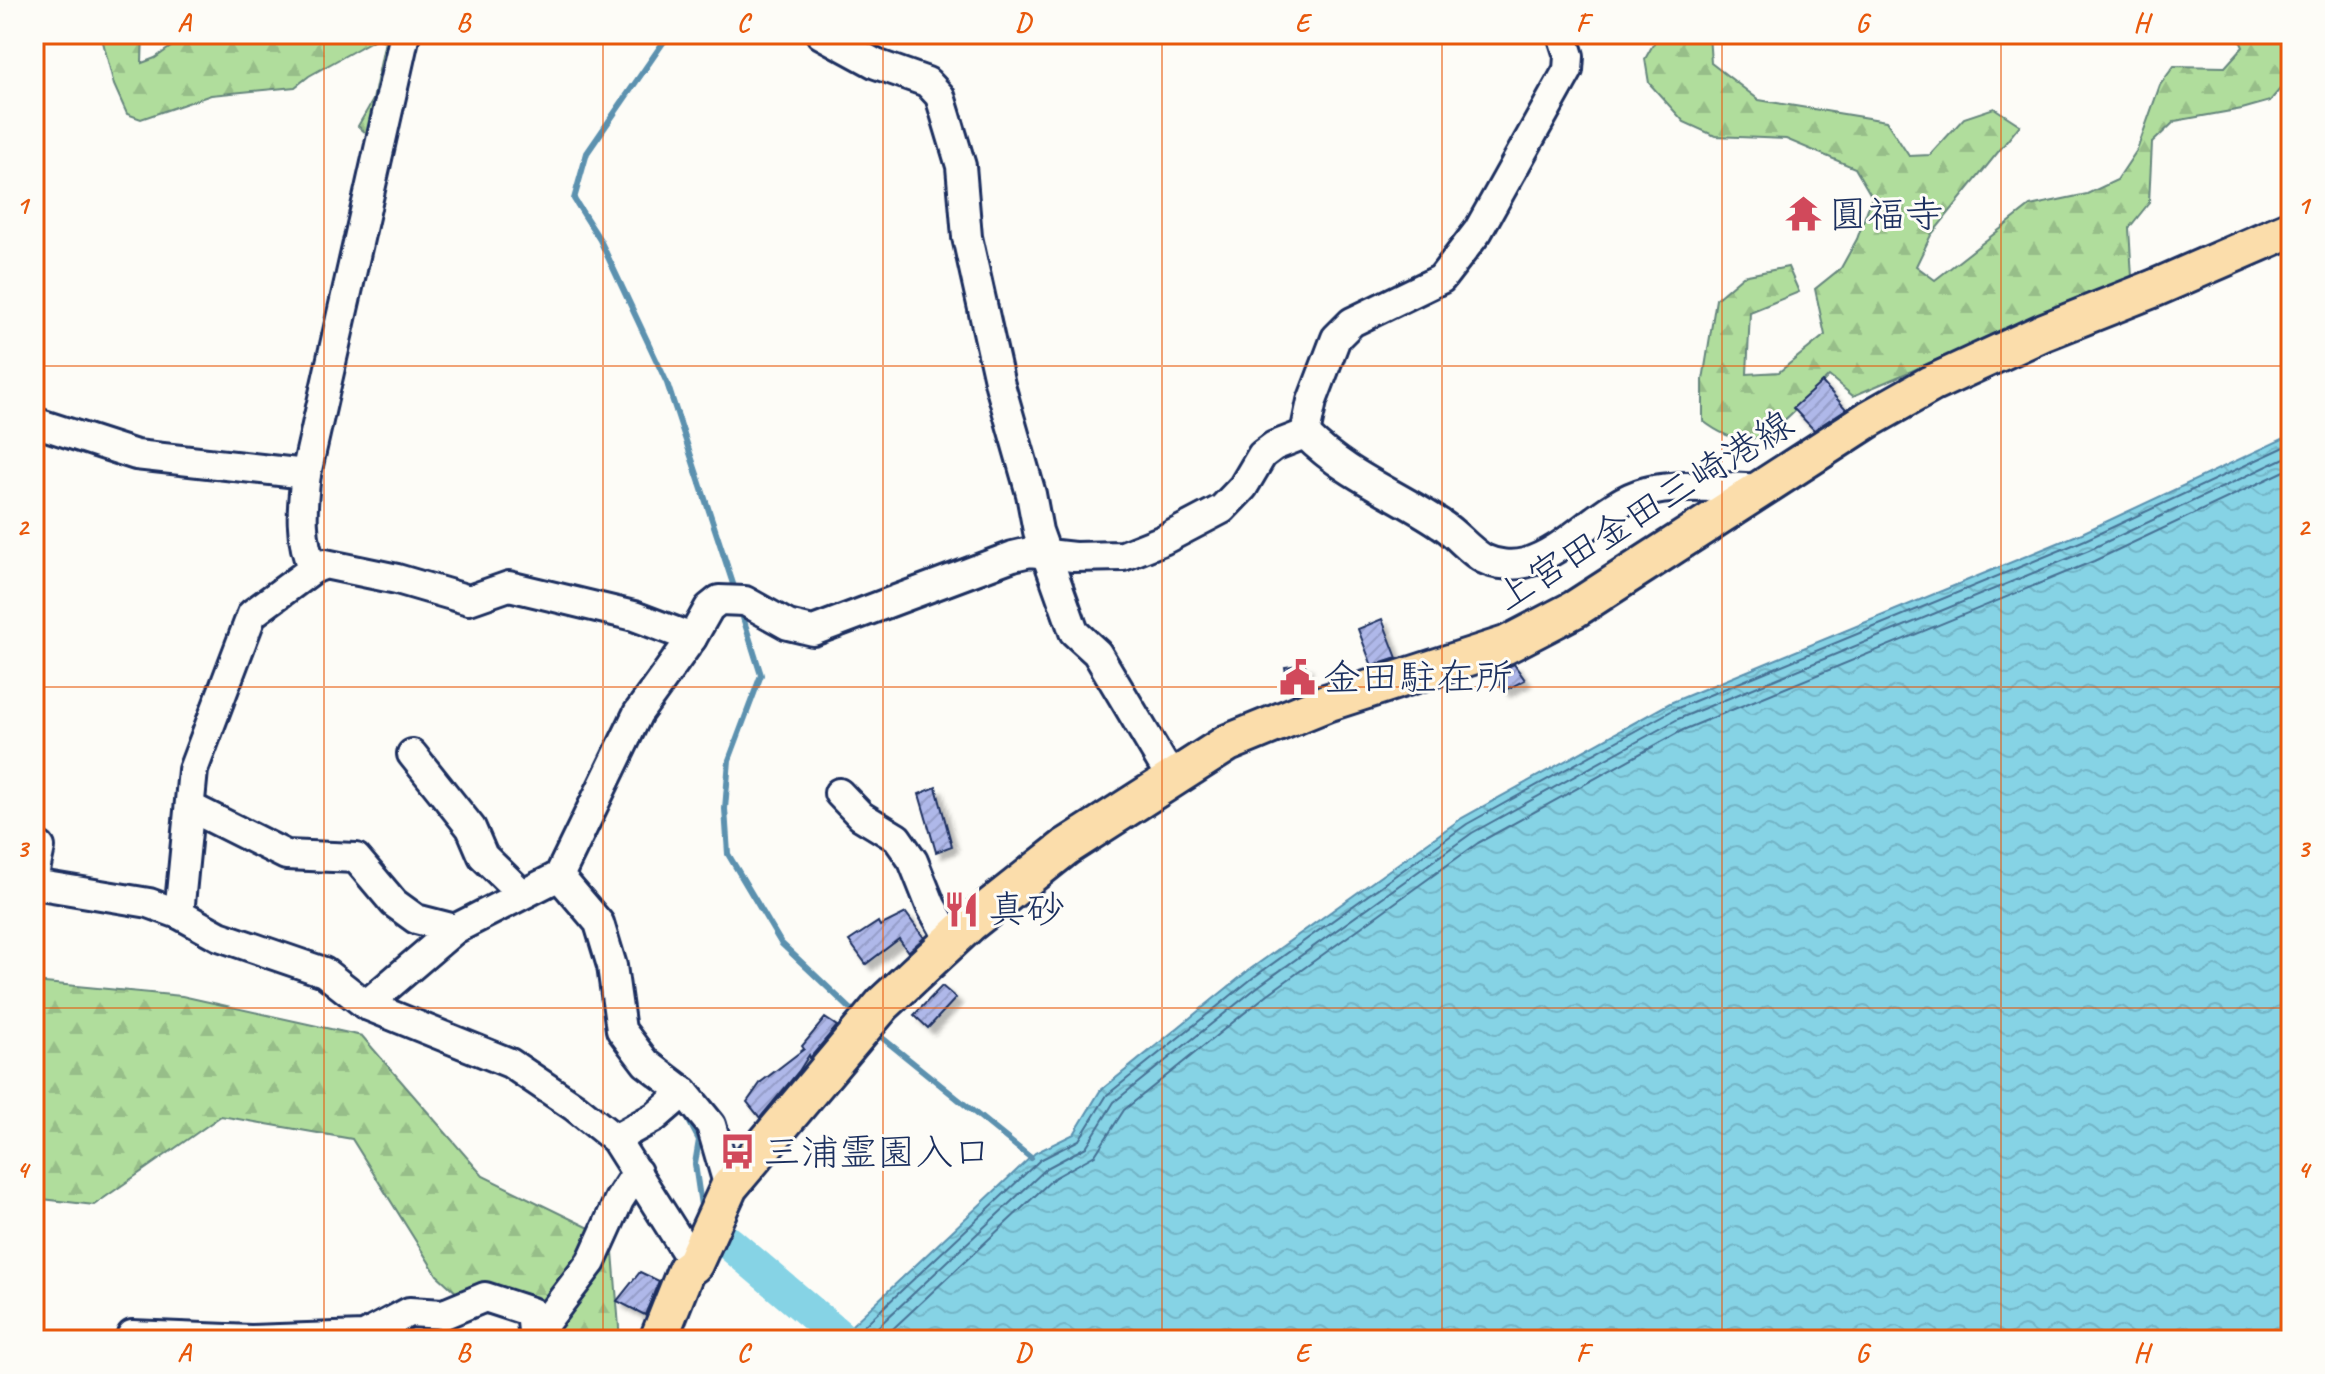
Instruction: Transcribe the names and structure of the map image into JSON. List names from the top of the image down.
{
  "streets": {
    "main road": ["上宮田金田三崎港線"]
  },
  "places": {
    "temple": ["圓福寺"],
    "public building": ["金田駐在所"],
    "restaurant": ["真砂"],
    "bus stop": ["三浦霊園入口"]
  },
  "grid": {
    "columns": [
      "A",
      "B",
      "C",
      "D",
      "E",
      "F",
      "G",
      "H"
    ],
    "rows": [
      "1",
      "2",
      "3",
      "4"
    ]
  }
}
